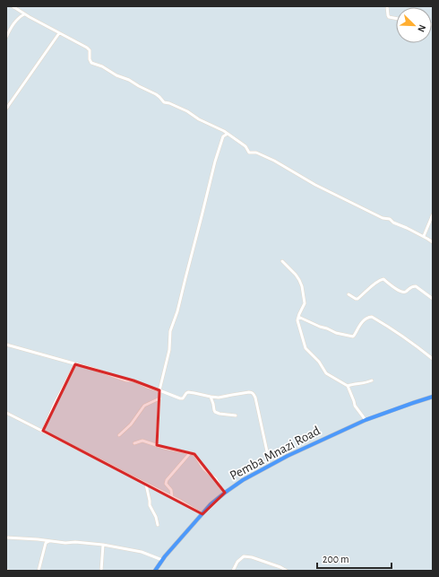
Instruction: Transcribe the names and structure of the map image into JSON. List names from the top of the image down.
{
  "streets": {
    "main road": ["Pemba Mnazi Road"]
  },
  "scale_bar": "200 m",
  "north": "bottom right"
}
